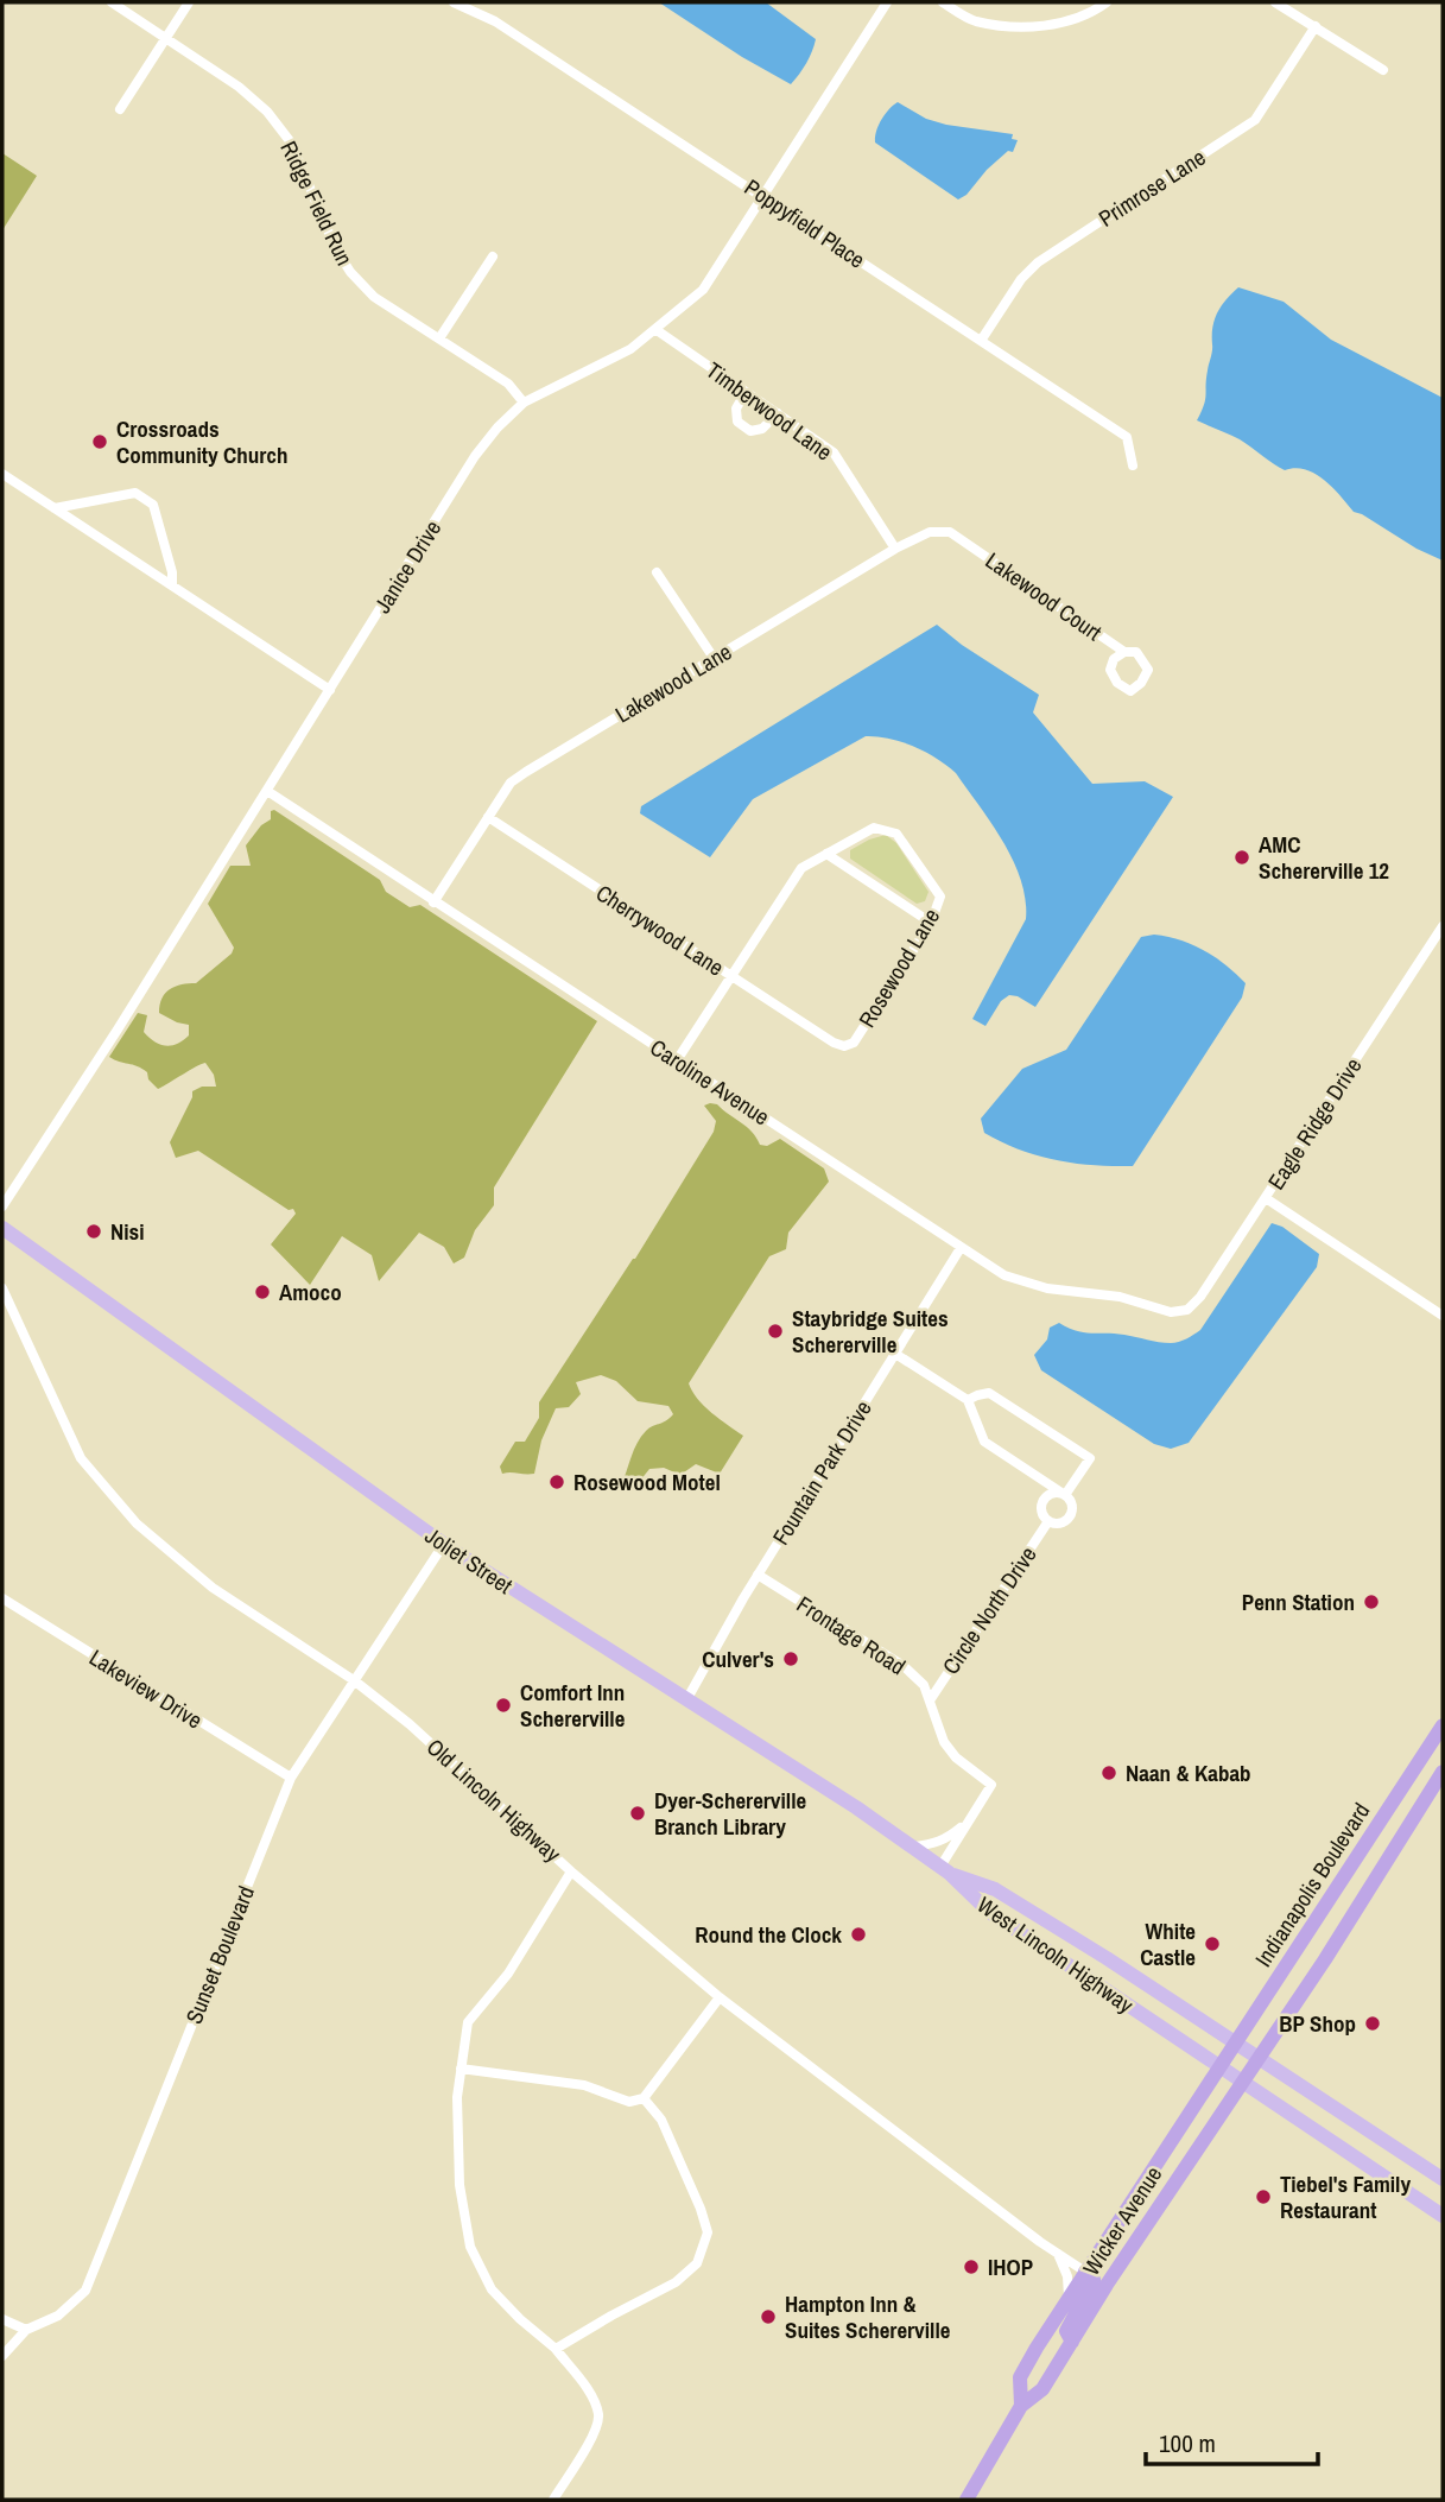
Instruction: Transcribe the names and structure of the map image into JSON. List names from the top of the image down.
{
  "streets": {
    "highway": ["Indianapolis Boulevard", "Wicker Avenue"],
    "main road": ["Joliet Street", "West Lincoln Highway"],
    "street": [
      "Primrose Lane",
      "Ridge Field Run",
      "Poppyfield Place",
      "Timberwood Lane",
      "Janice Drive",
      "Lakewood Court",
      "Lakewood Lane",
      "Cherrywood Lane",
      "Rosewood Lane",
      "Caroline Avenue",
      "Eagle Ridge Drive",
      "Fountain Park Drive",
      "Circle North Drive",
      "Frontage Road",
      "Lakeview Drive",
      "Old Lincoln Highway",
      "Sunset Boulevard"
    ]
  },
  "crossings": [
    ["Primrose Lane", "Poppyfield Place"],
    ["Ridge Field Run", "Janice Drive"],
    ["Poppyfield Place", "Janice Drive"],
    ["Timberwood Lane", "Janice Drive"],
    ["Timberwood Lane", "Lakewood Lane"],
    ["Janice Drive", "Caroline Avenue"],
    ["Lakewood Court", "Lakewood Lane"],
    ["Lakewood Lane", "Cherrywood Lane"],
    ["Lakewood Lane", "Caroline Avenue"],
    ["Cherrywood Lane", "Rosewood Lane"],
    ["Caroline Avenue", "Eagle Ridge Drive"],
    ["Caroline Avenue", "Fountain Park Drive"],
    ["Fountain Park Drive", "Joliet Street"],
    ["Fountain Park Drive", "Frontage Road"],
    ["Joliet Street", "Frontage Road"],
    ["Joliet Street", "Sunset Boulevard"],
    ["Joliet Street", "West Lincoln Highway"],
    ["Circle North Drive", "Frontage Road"],
    ["Frontage Road", "West Lincoln Highway"],
    ["Lakeview Drive", "Sunset Boulevard"],
    ["Old Lincoln Highway", "Sunset Boulevard"],
    ["Old Lincoln Highway", "Wicker Avenue"],
    ["Indianapolis Boulevard", "West Lincoln Highway"],
    ["Indianapolis Boulevard", "Wicker Avenue"],
    ["West Lincoln Highway", "Wicker Avenue"]
  ],
  "places": [
    "Crossroads Community Church",
    "AMC Schererville 12",
    "Nisi",
    "Amoco",
    "Staybridge Suites Schererville",
    "Rosewood Motel",
    "Penn Station",
    "Culver's",
    "Comfort Inn Schererville",
    "Naan & Kabab",
    "Dyer-Schererville Branch Library",
    "Round the Clock",
    "White Castle",
    "BP Shop",
    "Tiebel's Family Restaurant",
    "IHOP",
    "Hampton Inn & Suites Schererville"
  ],
  "scale_bar": "100 m"
}
